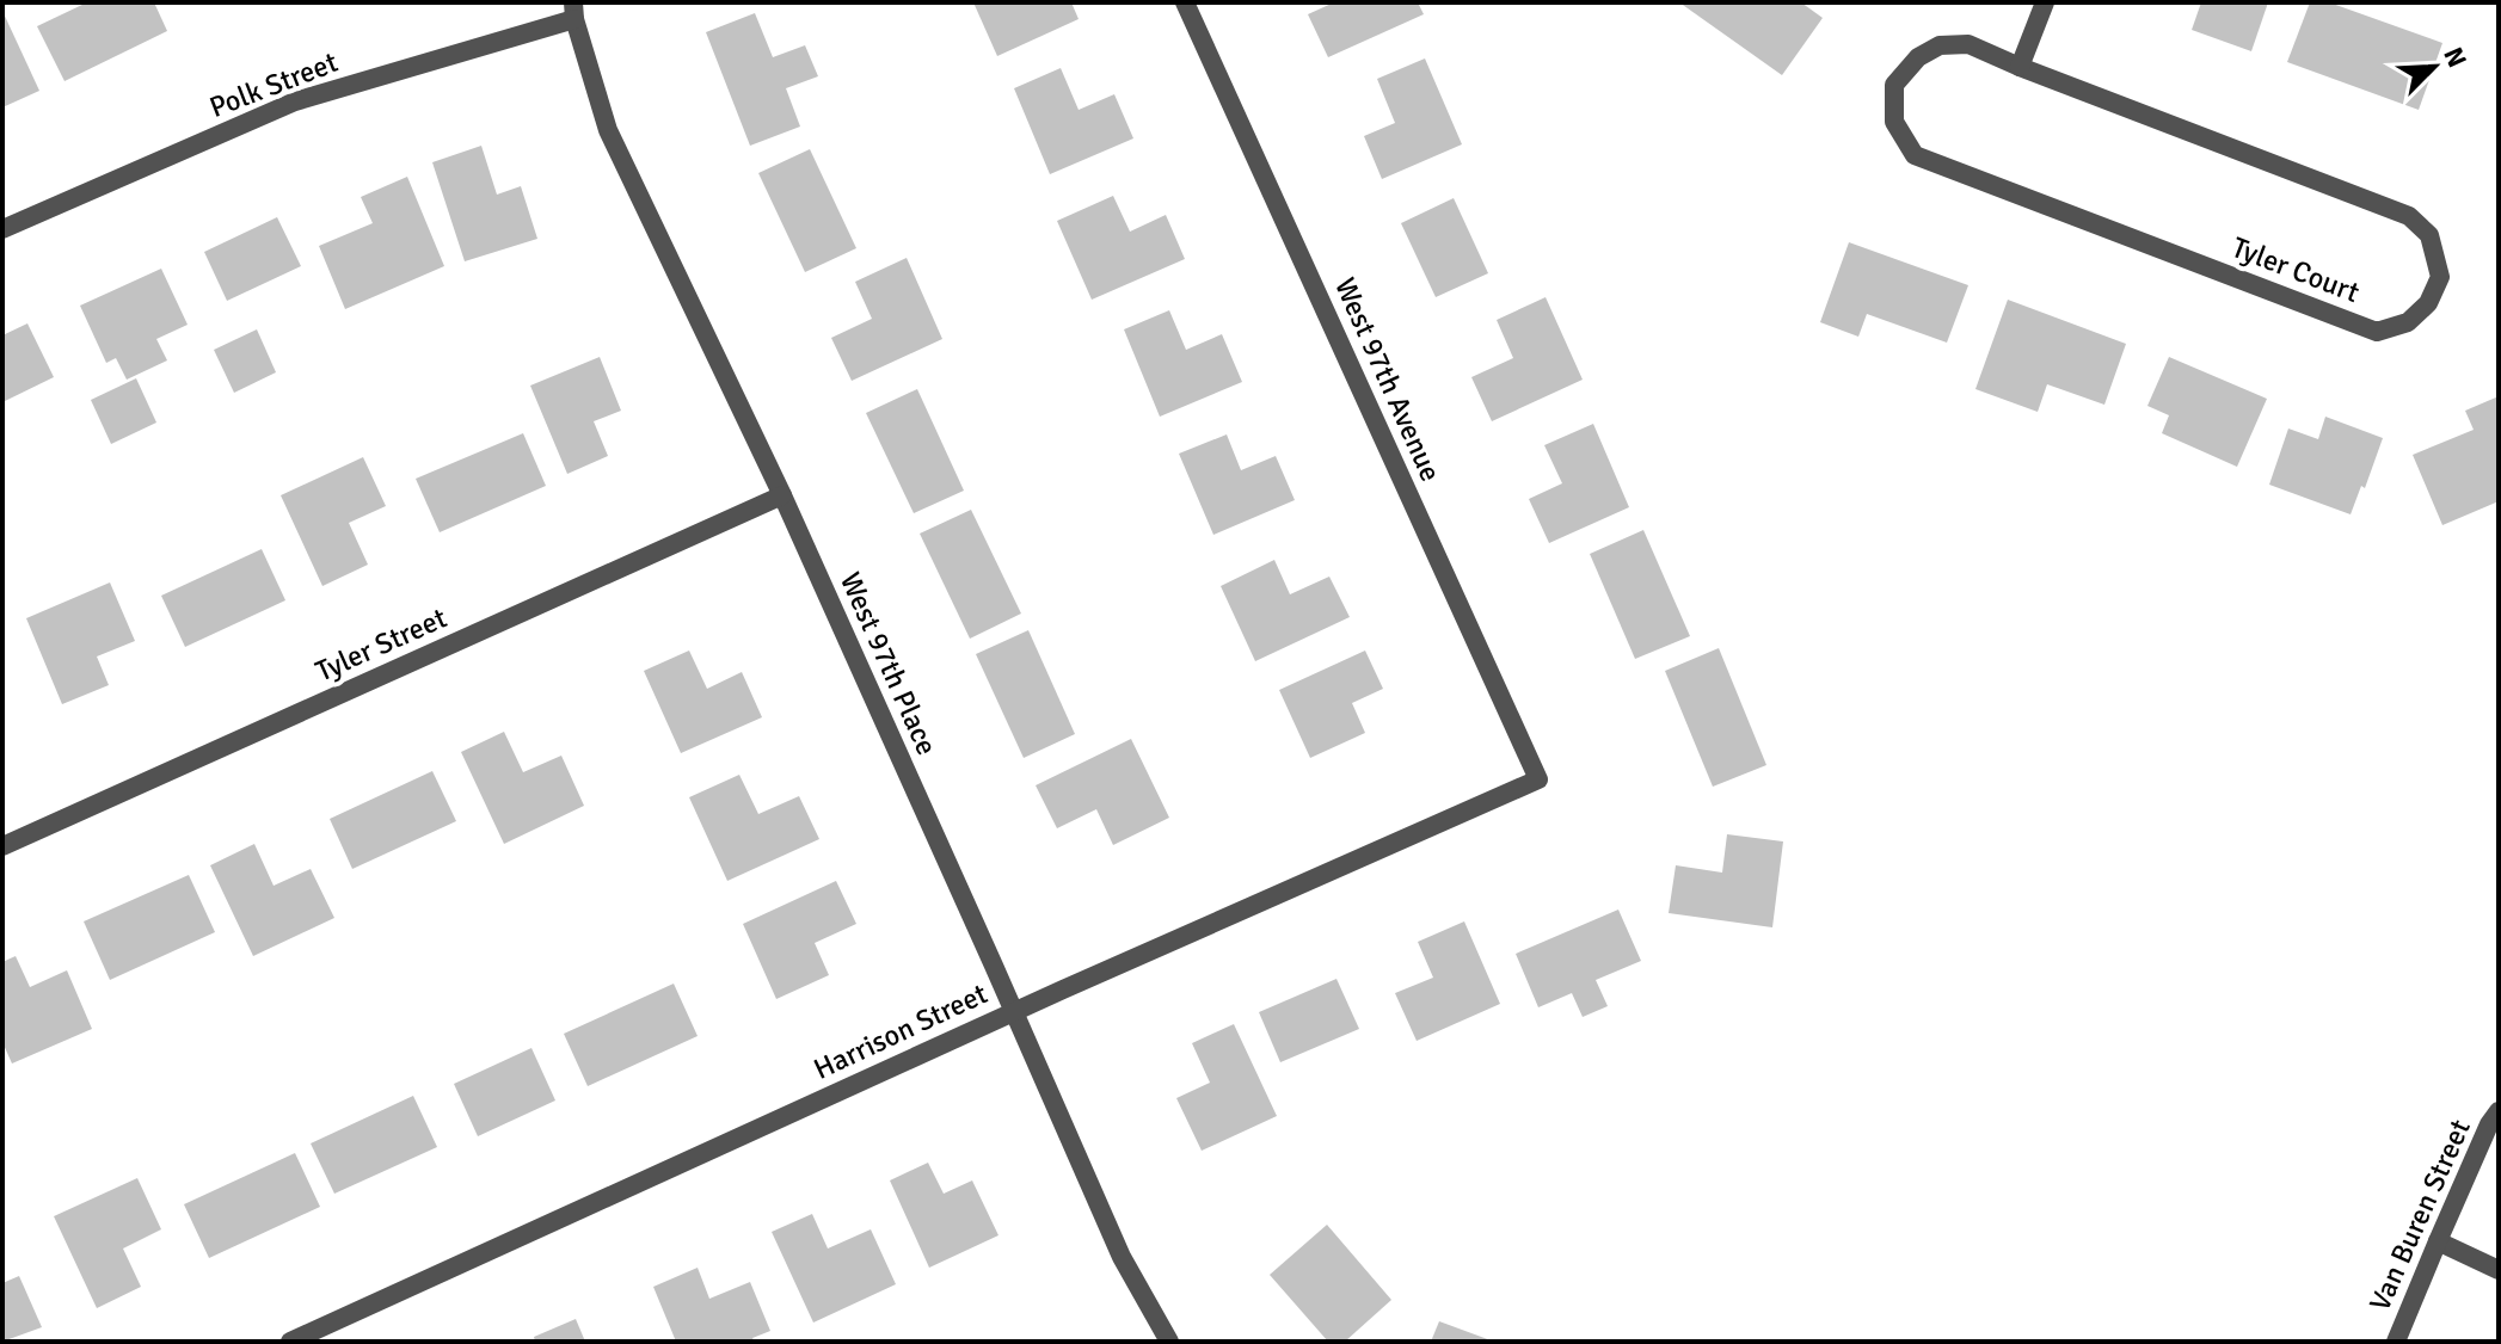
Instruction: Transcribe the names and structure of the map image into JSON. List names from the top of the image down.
{
  "streets": {
    "street": [
      "Polk Street",
      "Tyler Court",
      "West 97th Avenue",
      "Tyler Street",
      "West 97th Place",
      "Harrison Street",
      "Van Buren Street"
    ]
  },
  "crossings": [
    ["Polk Street", "West 97th Place"],
    ["West 97th Avenue", "Harrison Street"],
    ["Tyler Street", "West 97th Place"],
    ["West 97th Place", "Harrison Street"]
  ],
  "north": "top right"
}
